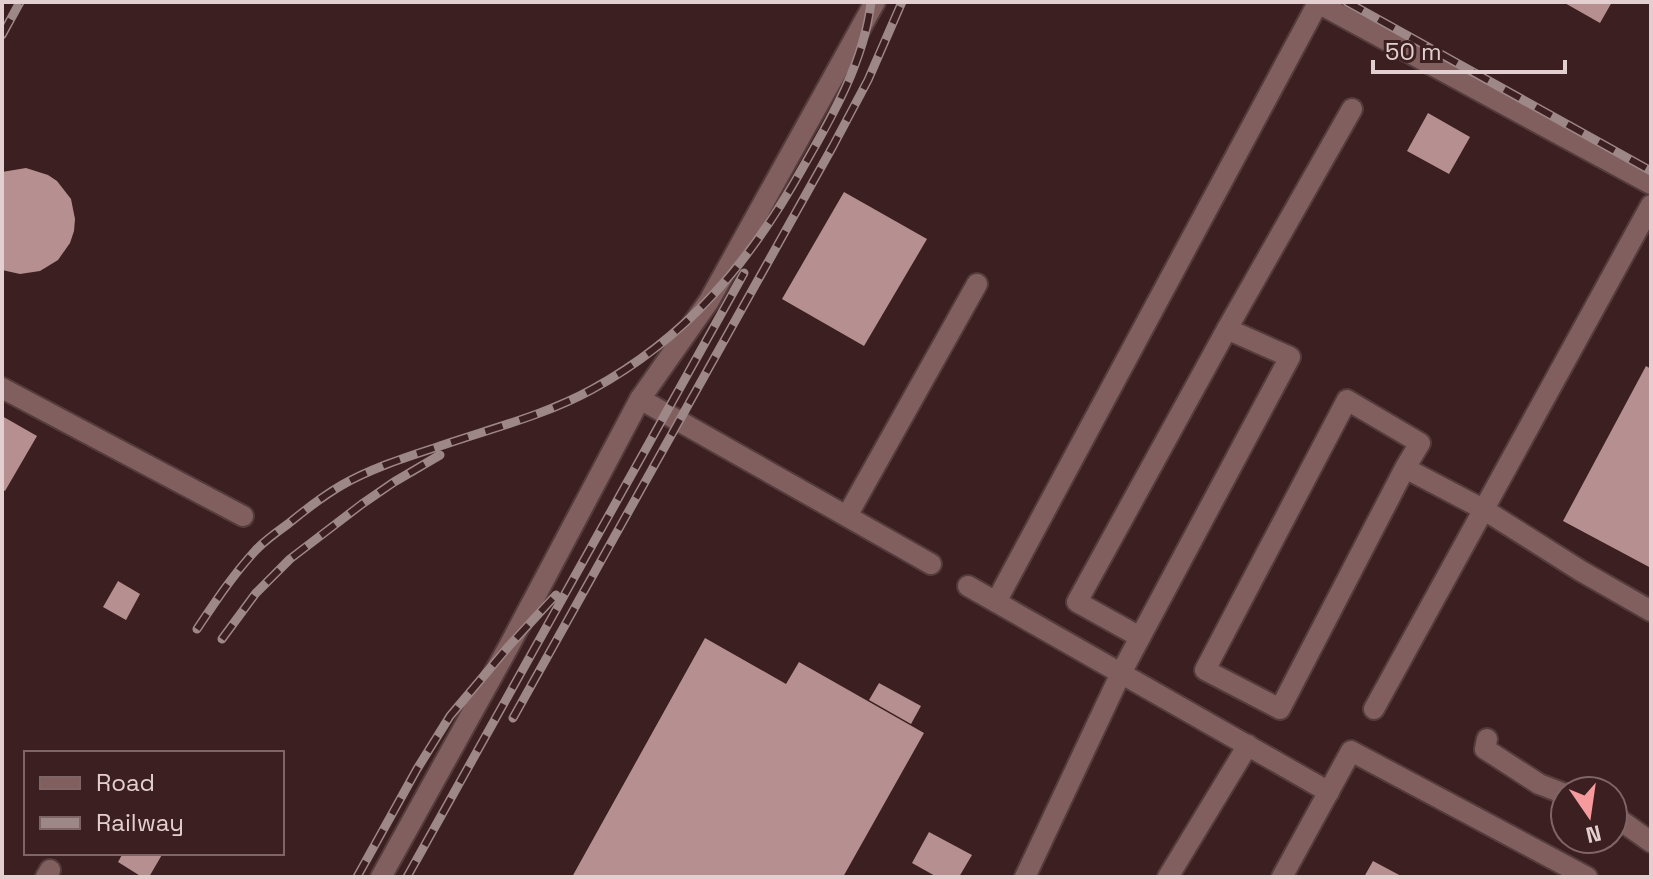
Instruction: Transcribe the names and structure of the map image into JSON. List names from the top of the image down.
{
  "legend": ["Road", "Railway"],
  "scale_bar": "50 m",
  "north": "bottom"
}
